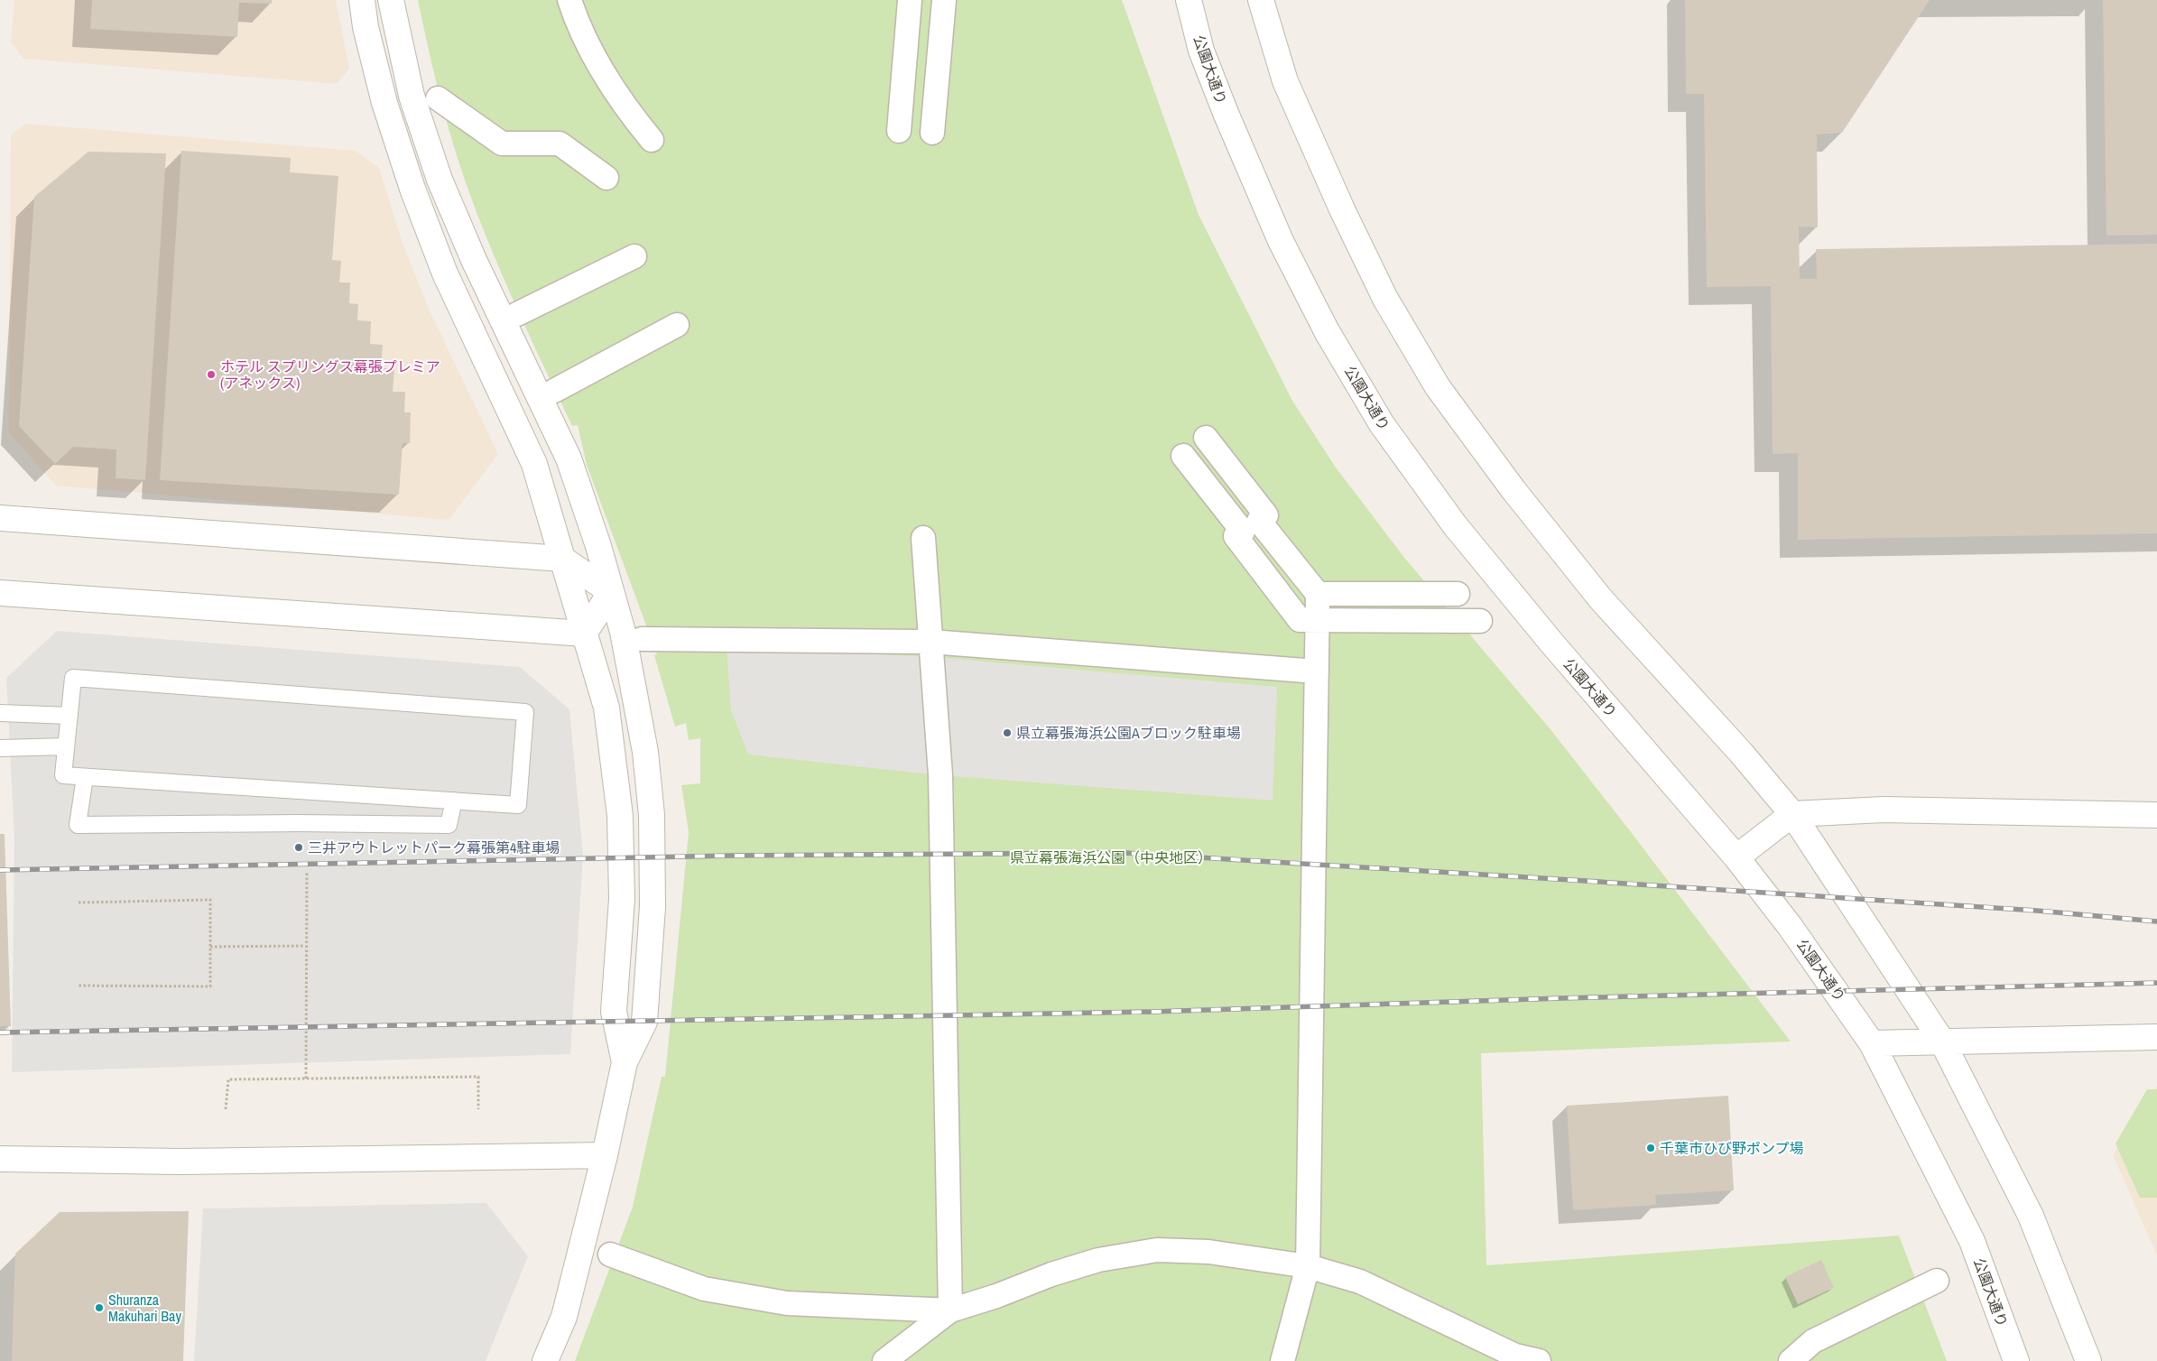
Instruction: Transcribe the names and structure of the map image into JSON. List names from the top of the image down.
{
  "streets": {
    "street": ["公園大通り"]
  },
  "parks": ["県立幕張海浜公園（中央地区）"],
  "places": [
    "ホテル スプリングス幕張プレミア (アネックス)",
    "県立幕張海浜公園Aブロック駐車場",
    "三井アウトレットパーク幕張第4駐車場",
    "千葉市ひび野ポンプ場",
    "Shuranza Makuhari Bay"
  ]
}
